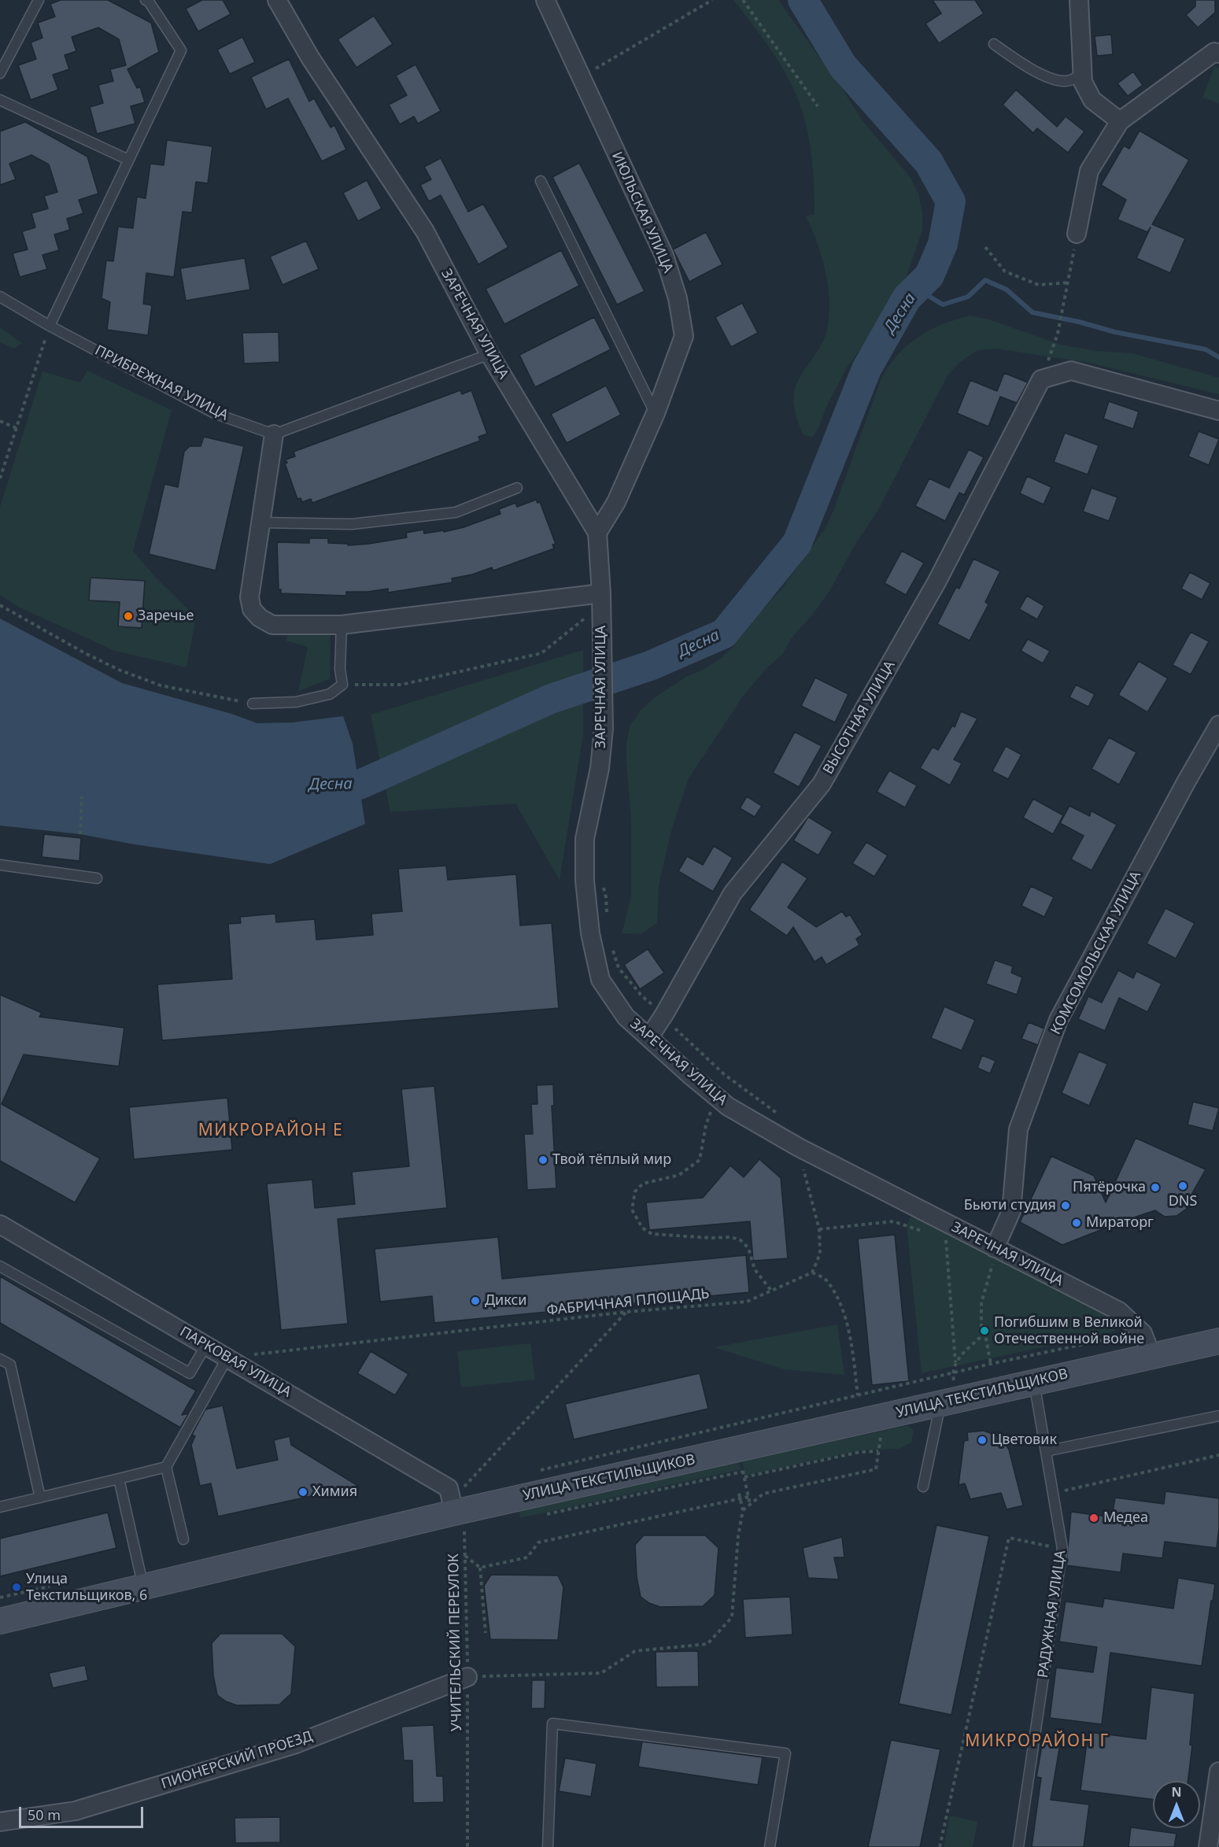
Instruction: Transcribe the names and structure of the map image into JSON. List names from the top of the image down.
{
  "streets": {
    "main road": ["УЛИЦА ТЕКСТИЛЬЩИКОВ"],
    "street": [
      "ИЮЛЬСКАЯ УЛИЦА",
      "ЗАРЕЧНАЯ УЛИЦА",
      "ВЫСОТНАЯ УЛИЦА",
      "КОМСОМОЛЬСКАЯ УЛИЦА",
      "ПАРКОВАЯ УЛИЦА",
      "ПИОНЕРСКИЙ ПРОЕЗД"
    ],
    "lane": ["ПРИБРЕЖНАЯ УЛИЦА", "РАДУЖНАЯ УЛИЦА"],
    "path": ["ФАБРИЧНАЯ ПЛОЩАДЬ", "УЧИТЕЛЬСКИЙ ПЕРЕУЛОК"]
  },
  "crossings": [
    ["ИЮЛЬСКАЯ УЛИЦА", "ЗАРЕЧНАЯ УЛИЦА"],
    ["ЗАРЕЧНАЯ УЛИЦА", "ВЫСОТНАЯ УЛИЦА"],
    ["ЗАРЕЧНАЯ УЛИЦА", "КОМСОМОЛЬСКАЯ УЛИЦА"],
    ["ЗАРЕЧНАЯ УЛИЦА", "УЛИЦА ТЕКСТИЛЬЩИКОВ"],
    ["ФАБРИЧНАЯ ПЛОЩАДЬ", "ПАРКОВАЯ УЛИЦА"],
    ["ПАРКОВАЯ УЛИЦА", "УЛИЦА ТЕКСТИЛЬЩИКОВ"],
    ["ПАРКОВАЯ УЛИЦА", "УЧИТЕЛЬСКИЙ ПЕРЕУЛОК"],
    ["УЛИЦА ТЕКСТИЛЬЩИКОВ", "РАДУЖНАЯ УЛИЦА"],
    ["УЛИЦА ТЕКСТИЛЬЩИКОВ", "УЧИТЕЛЬСКИЙ ПЕРЕУЛОК"],
    ["УЧИТЕЛЬСКИЙ ПЕРЕУЛОК", "ПИОНЕРСКИЙ ПРОЕЗД"]
  ],
  "districts": ["МИКРОРАЙОН Е", "МИКРОРАЙОН Г"],
  "water": ["Десна"],
  "places": [
    "Заречье",
    "Твой тёплый мир",
    "DNS",
    "Пятёрочка",
    "Бьюти студия",
    "Мираторг",
    "Дикси",
    "Погибшим в Великой Отечественной войне",
    "Цветовик",
    "Химия",
    "Медеа",
    "Улица Текстильщиков, 6"
  ],
  "scale_bar": "50 m",
  "north": "top"
}
